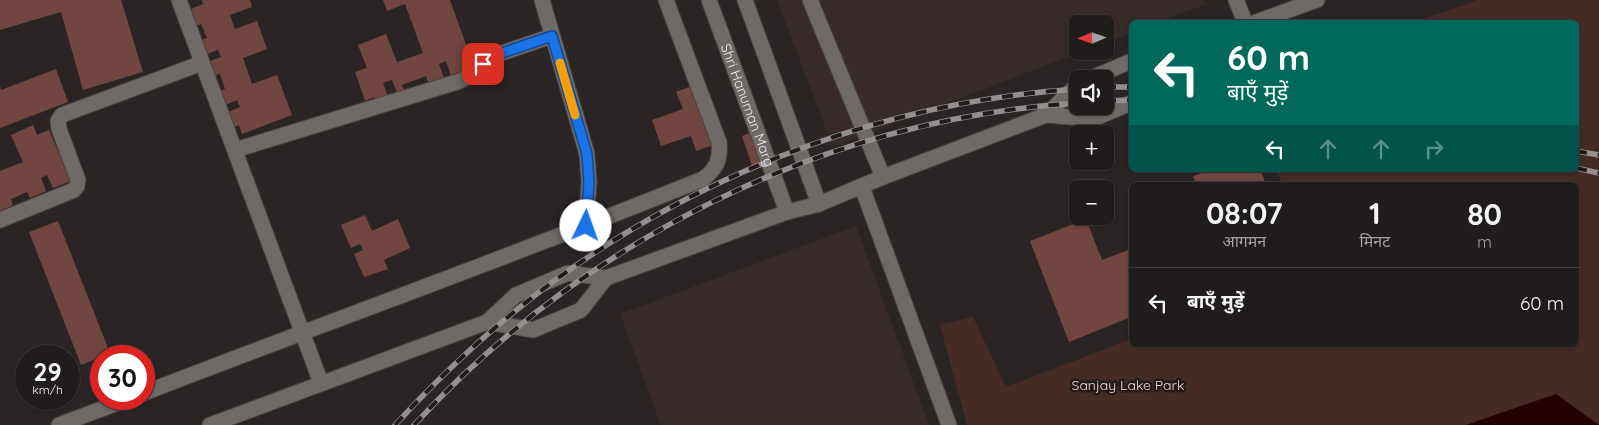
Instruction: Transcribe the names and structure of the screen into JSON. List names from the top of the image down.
{
  "streets": {
    "street": ["Shri Hanuman Marg"]
  },
  "parks": ["Sanjay Lake Park"],
  "north": "left",
  "page": {
    "map_buttons": ["+", "−"],
    "turn": ["60 m", "बाएँ मुड़ें"],
    "eta": [
      "08:07",
      "आगमन",
      "1",
      "मिनट",
      "80",
      "m"
    ],
    "list": [
      {
        "name": "बाएँ मुड़ें",
        "value": "60 m"
      }
    ],
    "speed": "29 km/h",
    "limit": "30"
  }
}
